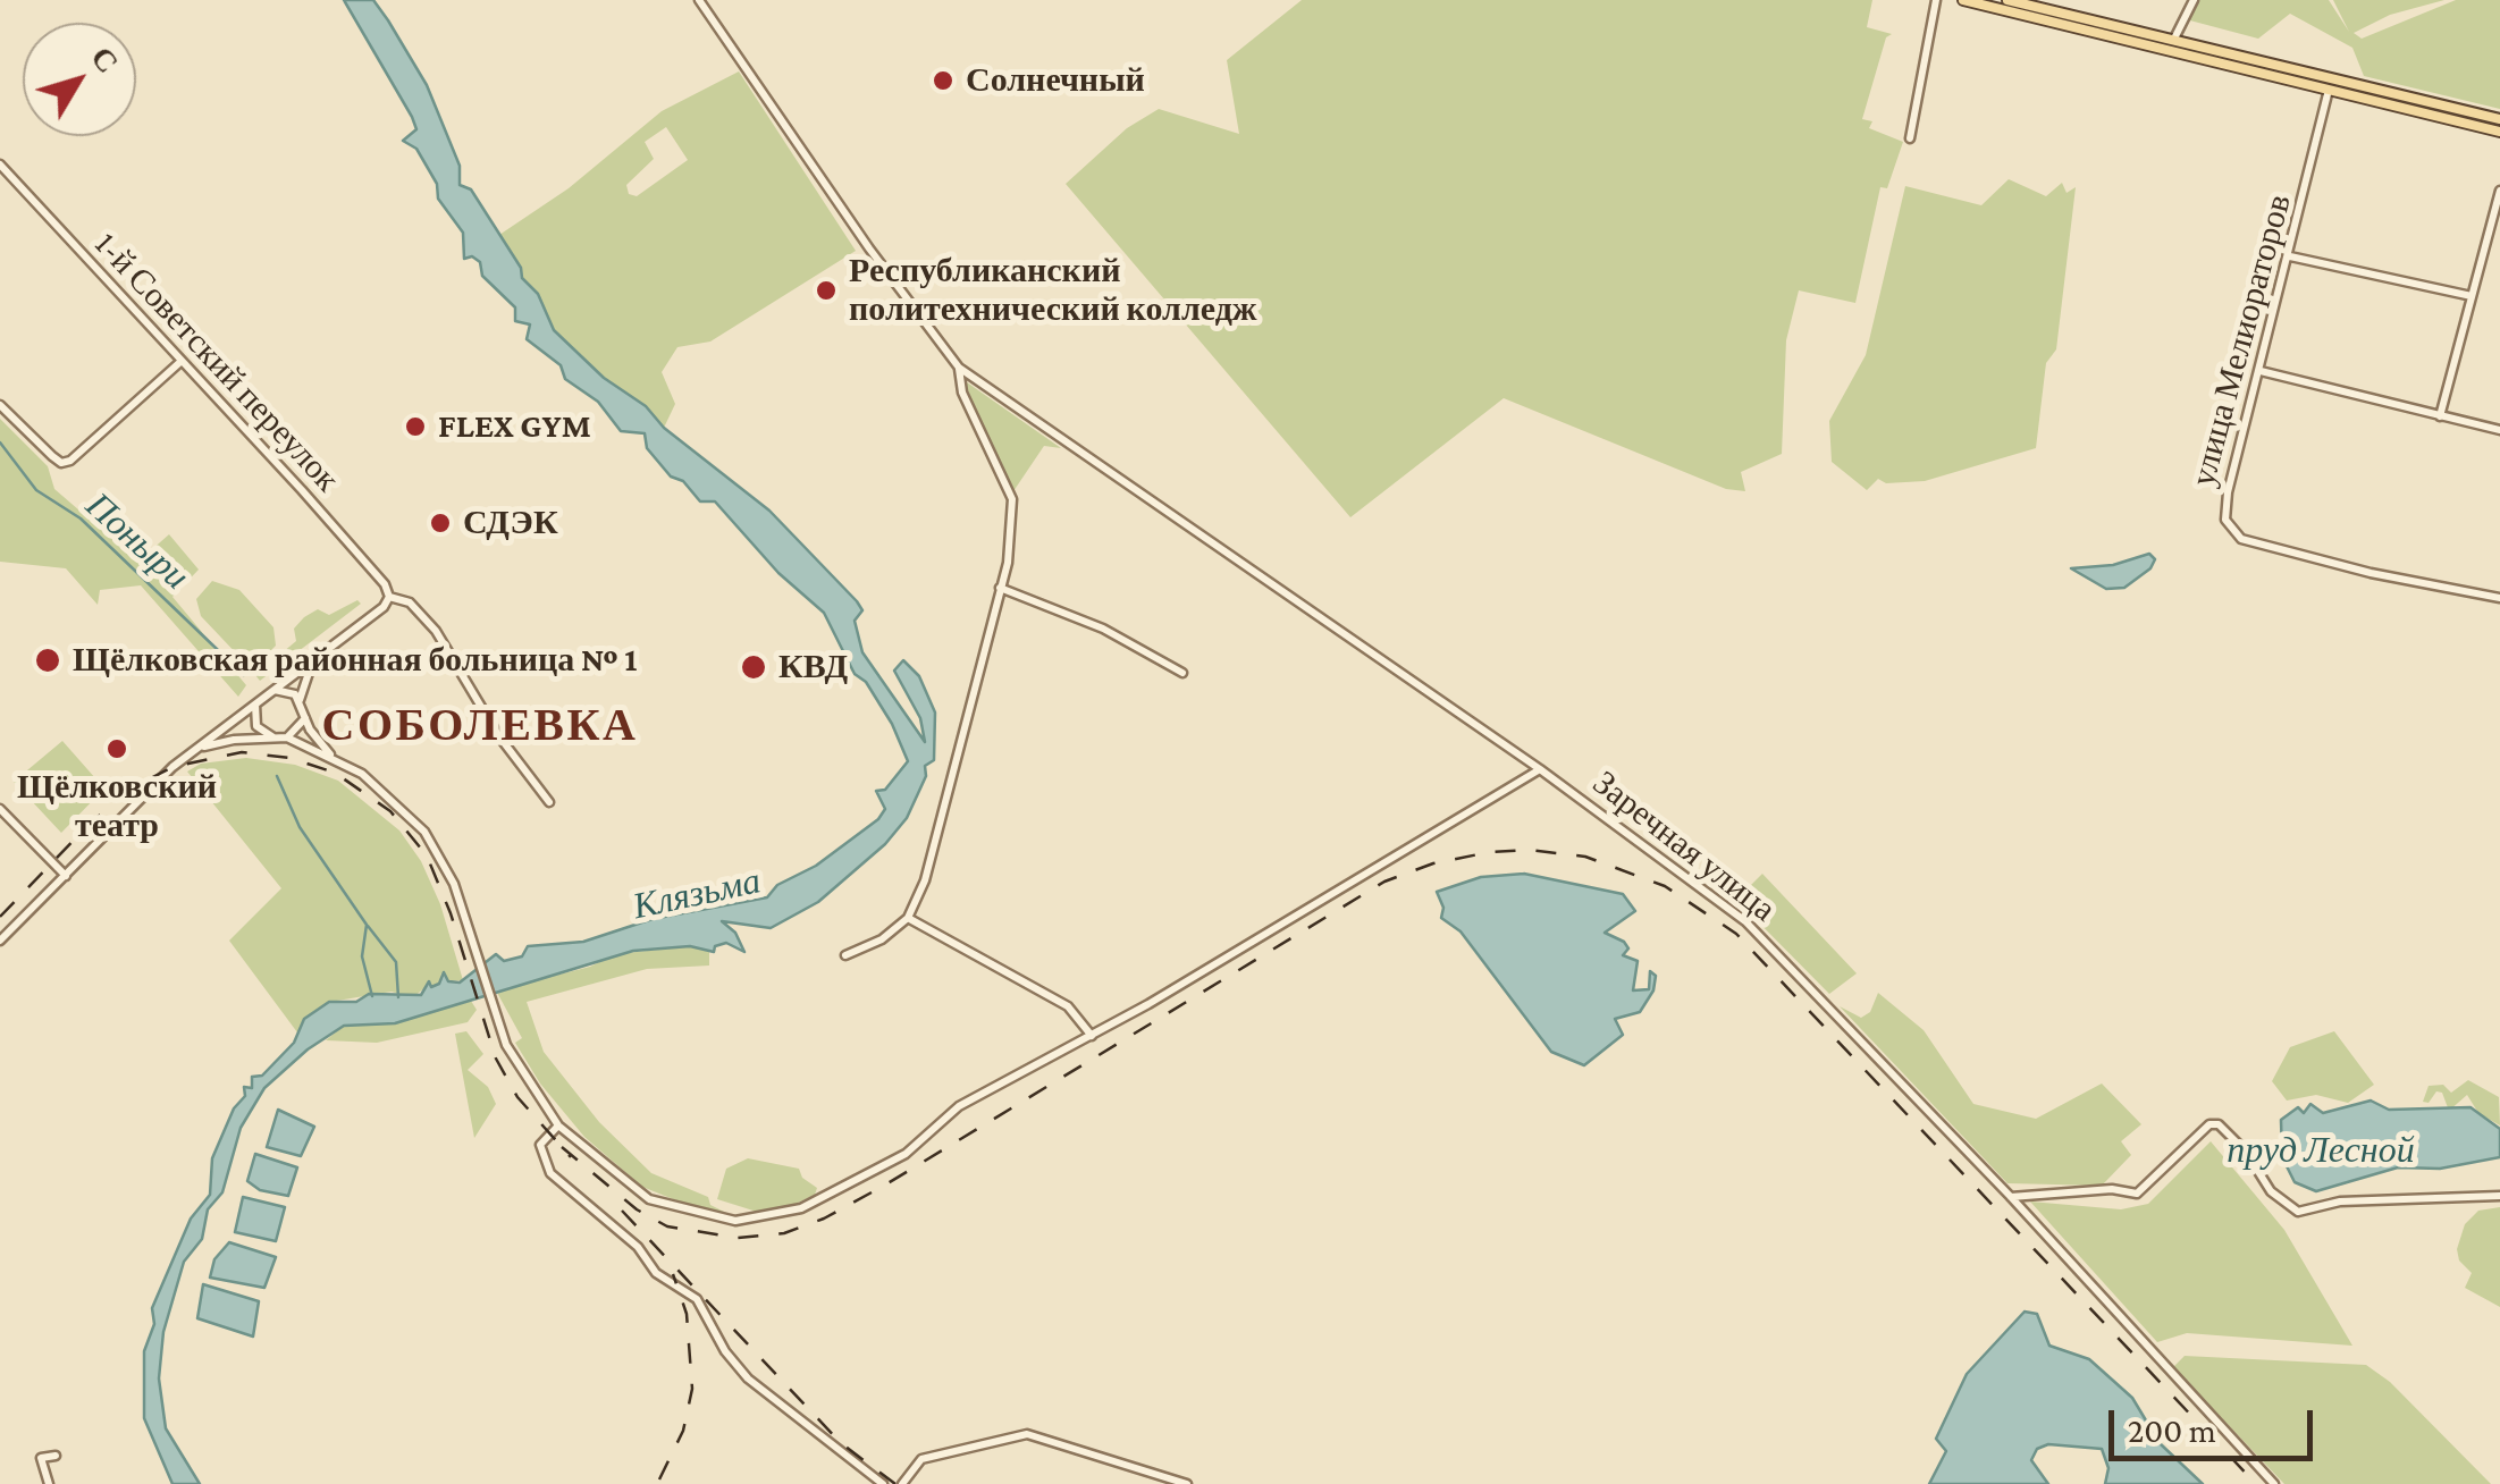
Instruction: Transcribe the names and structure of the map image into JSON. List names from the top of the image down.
{
  "streets": {
    "street": ["улица Мелиораторов", "1-й Советский переулок", "Заречная улица"]
  },
  "districts": ["СОБОЛЕВКА"],
  "water": ["Поныри", "Клязьма", "пруд Лесной"],
  "places": [
    "Солнечный",
    "Республиканский политехнический колледж",
    "FLEX GYM",
    "СДЭК",
    "Щёлковская районная больница № 1",
    "КВД",
    "Щёлковский театр"
  ],
  "scale_bar": "200 m",
  "north": "top right"
}
